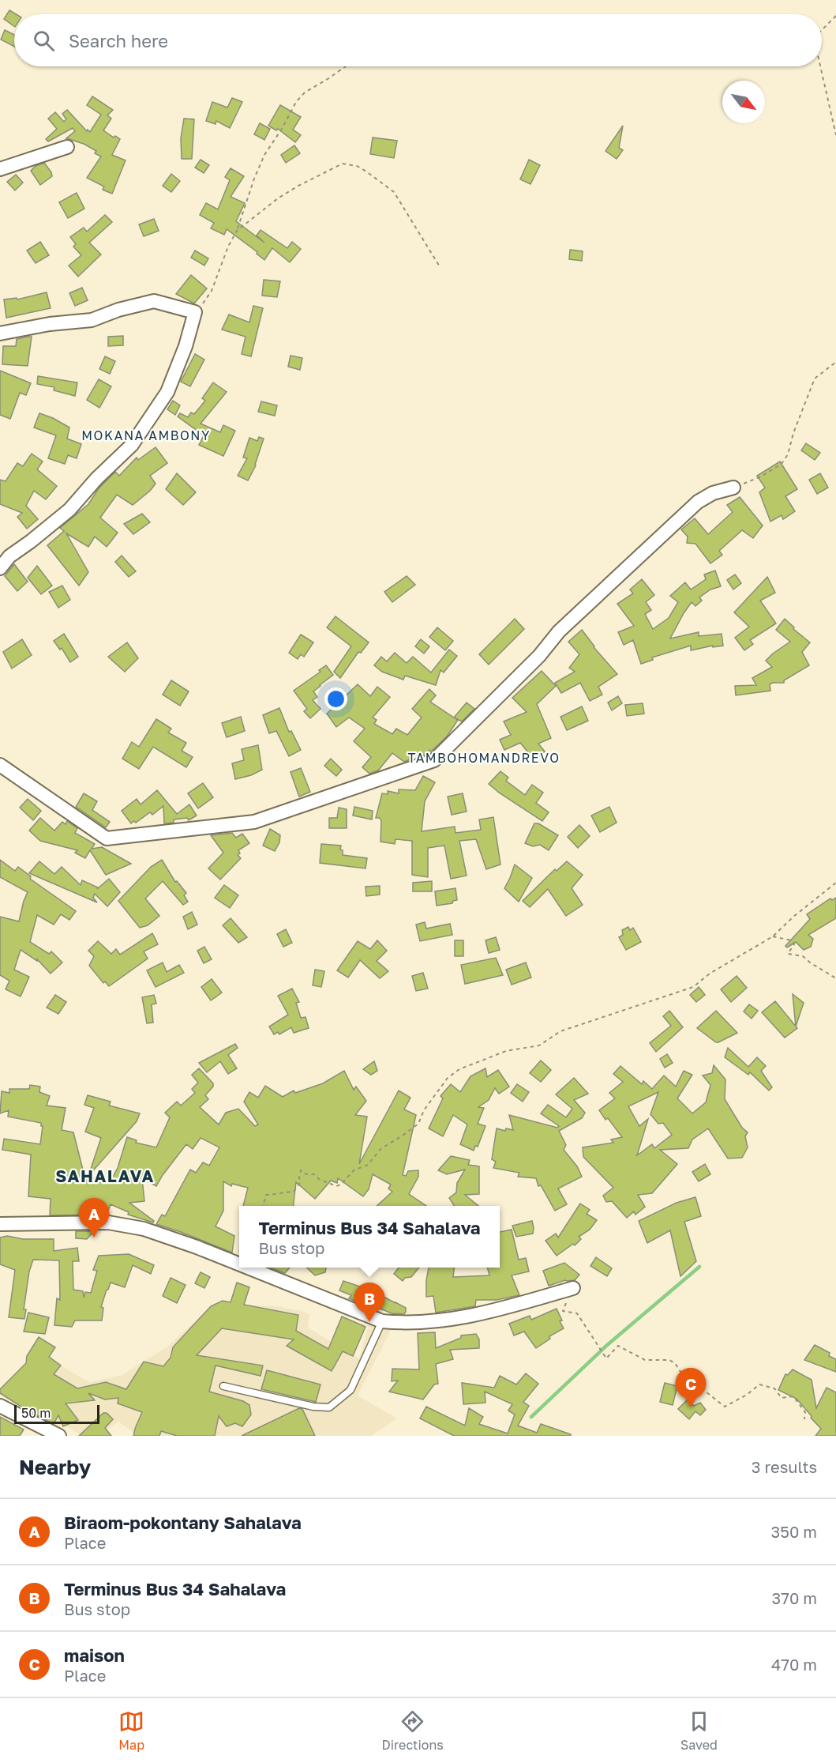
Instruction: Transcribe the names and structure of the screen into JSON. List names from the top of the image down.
{
  "districts": ["MOKANA AMBONY", "TAMBOHOMANDREVO", "SAHALAVA"],
  "scale_bar": "50 m",
  "north": "bottom right",
  "page": {
    "search": "Search here",
    "pins": ["A", "B", "C"],
    "popup": ["Terminus Bus 34 Sahalava", "Bus stop"],
    "scale": "50 m",
    "heading": ["Nearby", "3 results"],
    "list": [
      {
        "mark": "A",
        "name": "Biraom-pokontany Sahalava",
        "note": "Place",
        "value": "350 m"
      },
      {
        "mark": "B",
        "name": "Terminus Bus 34 Sahalava",
        "note": "Bus stop",
        "value": "370 m"
      },
      {
        "mark": "C",
        "name": "maison",
        "note": "Place",
        "value": "470 m"
      }
    ],
    "nav": ["Map", "Directions", "Saved"]
  }
}
